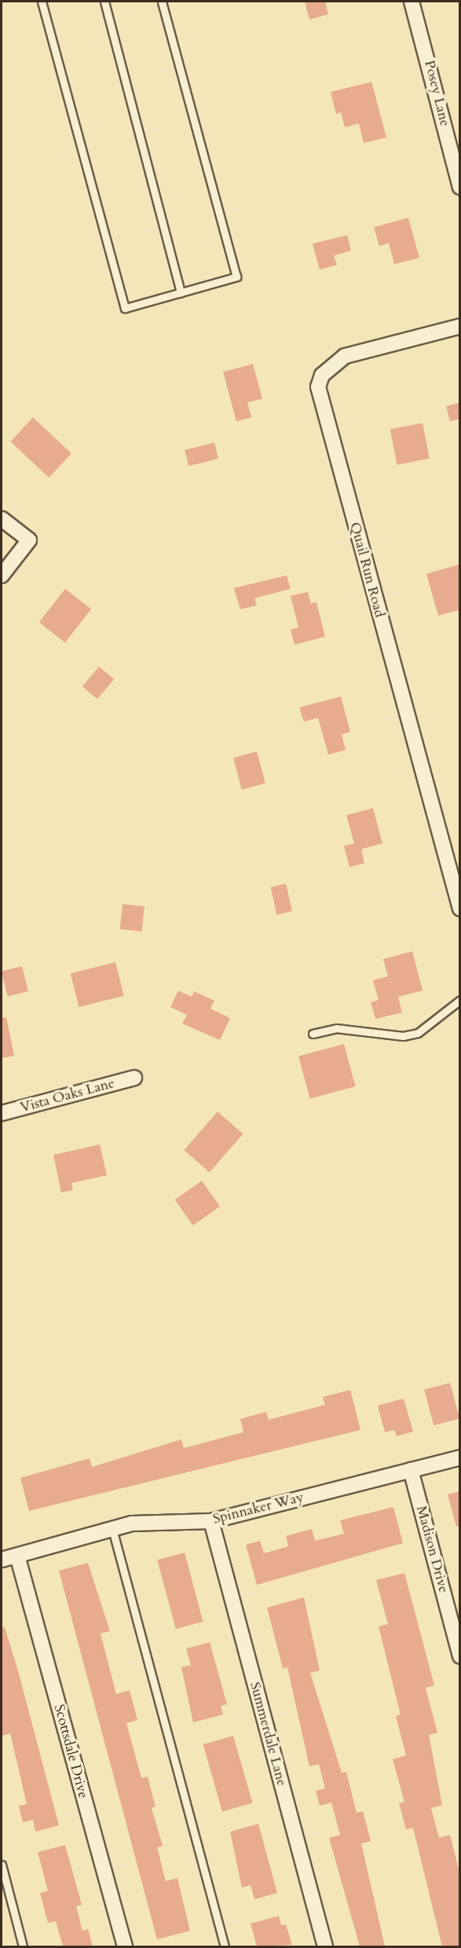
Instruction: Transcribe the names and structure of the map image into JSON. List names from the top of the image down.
{
  "streets": {
    "street": [
      "Posey Lane",
      "Quail Run Road",
      "Vista Oaks Lane",
      "Spinnaker Way",
      "Madison Drive",
      "Summerdale Lane",
      "Scottsdale Drive"
    ]
  },
  "crossings": [
    ["Spinnaker Way", "Madison Drive"],
    ["Spinnaker Way", "Summerdale Lane"],
    ["Spinnaker Way", "Scottsdale Drive"]
  ]
}
